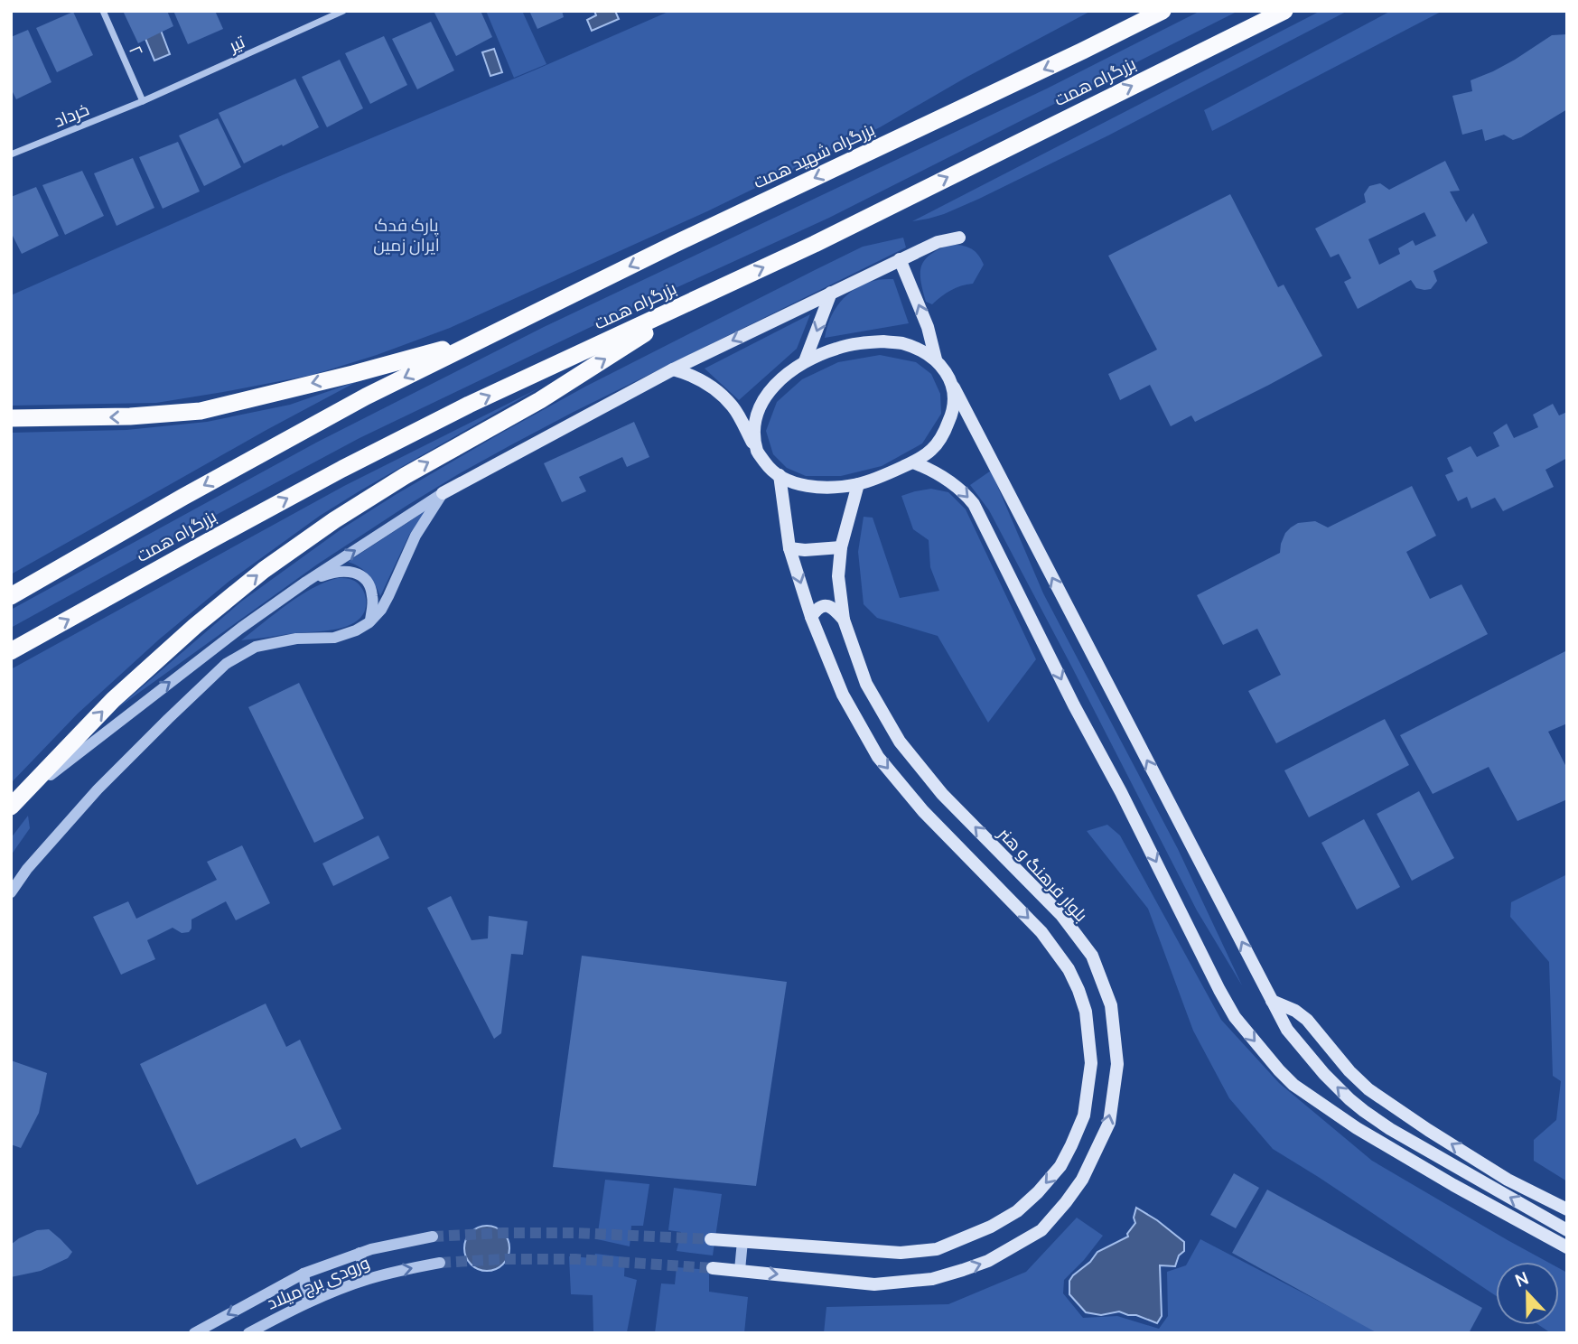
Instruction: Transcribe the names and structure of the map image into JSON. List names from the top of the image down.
{
  "streets": {
    "highway": ["بزرگراه همت", "بزرگراه شهید همت"],
    "main road": ["بلوار فرهنگ و هنر"],
    "street": [
      "تیر",
      "۲",
      "خرداد",
      "ورودی برج میلاد"
    ]
  },
  "crossings": [
    ["تیر", "۲"],
    ["تیر", "خرداد"],
    ["۲", "خرداد"],
    ["بزرگراه همت", "بزرگراه شهید همت"]
  ],
  "one_way": ["بزرگراه شهید همت"],
  "parks": ["پارک فدک ایران زمین"],
  "north": "top"
}
